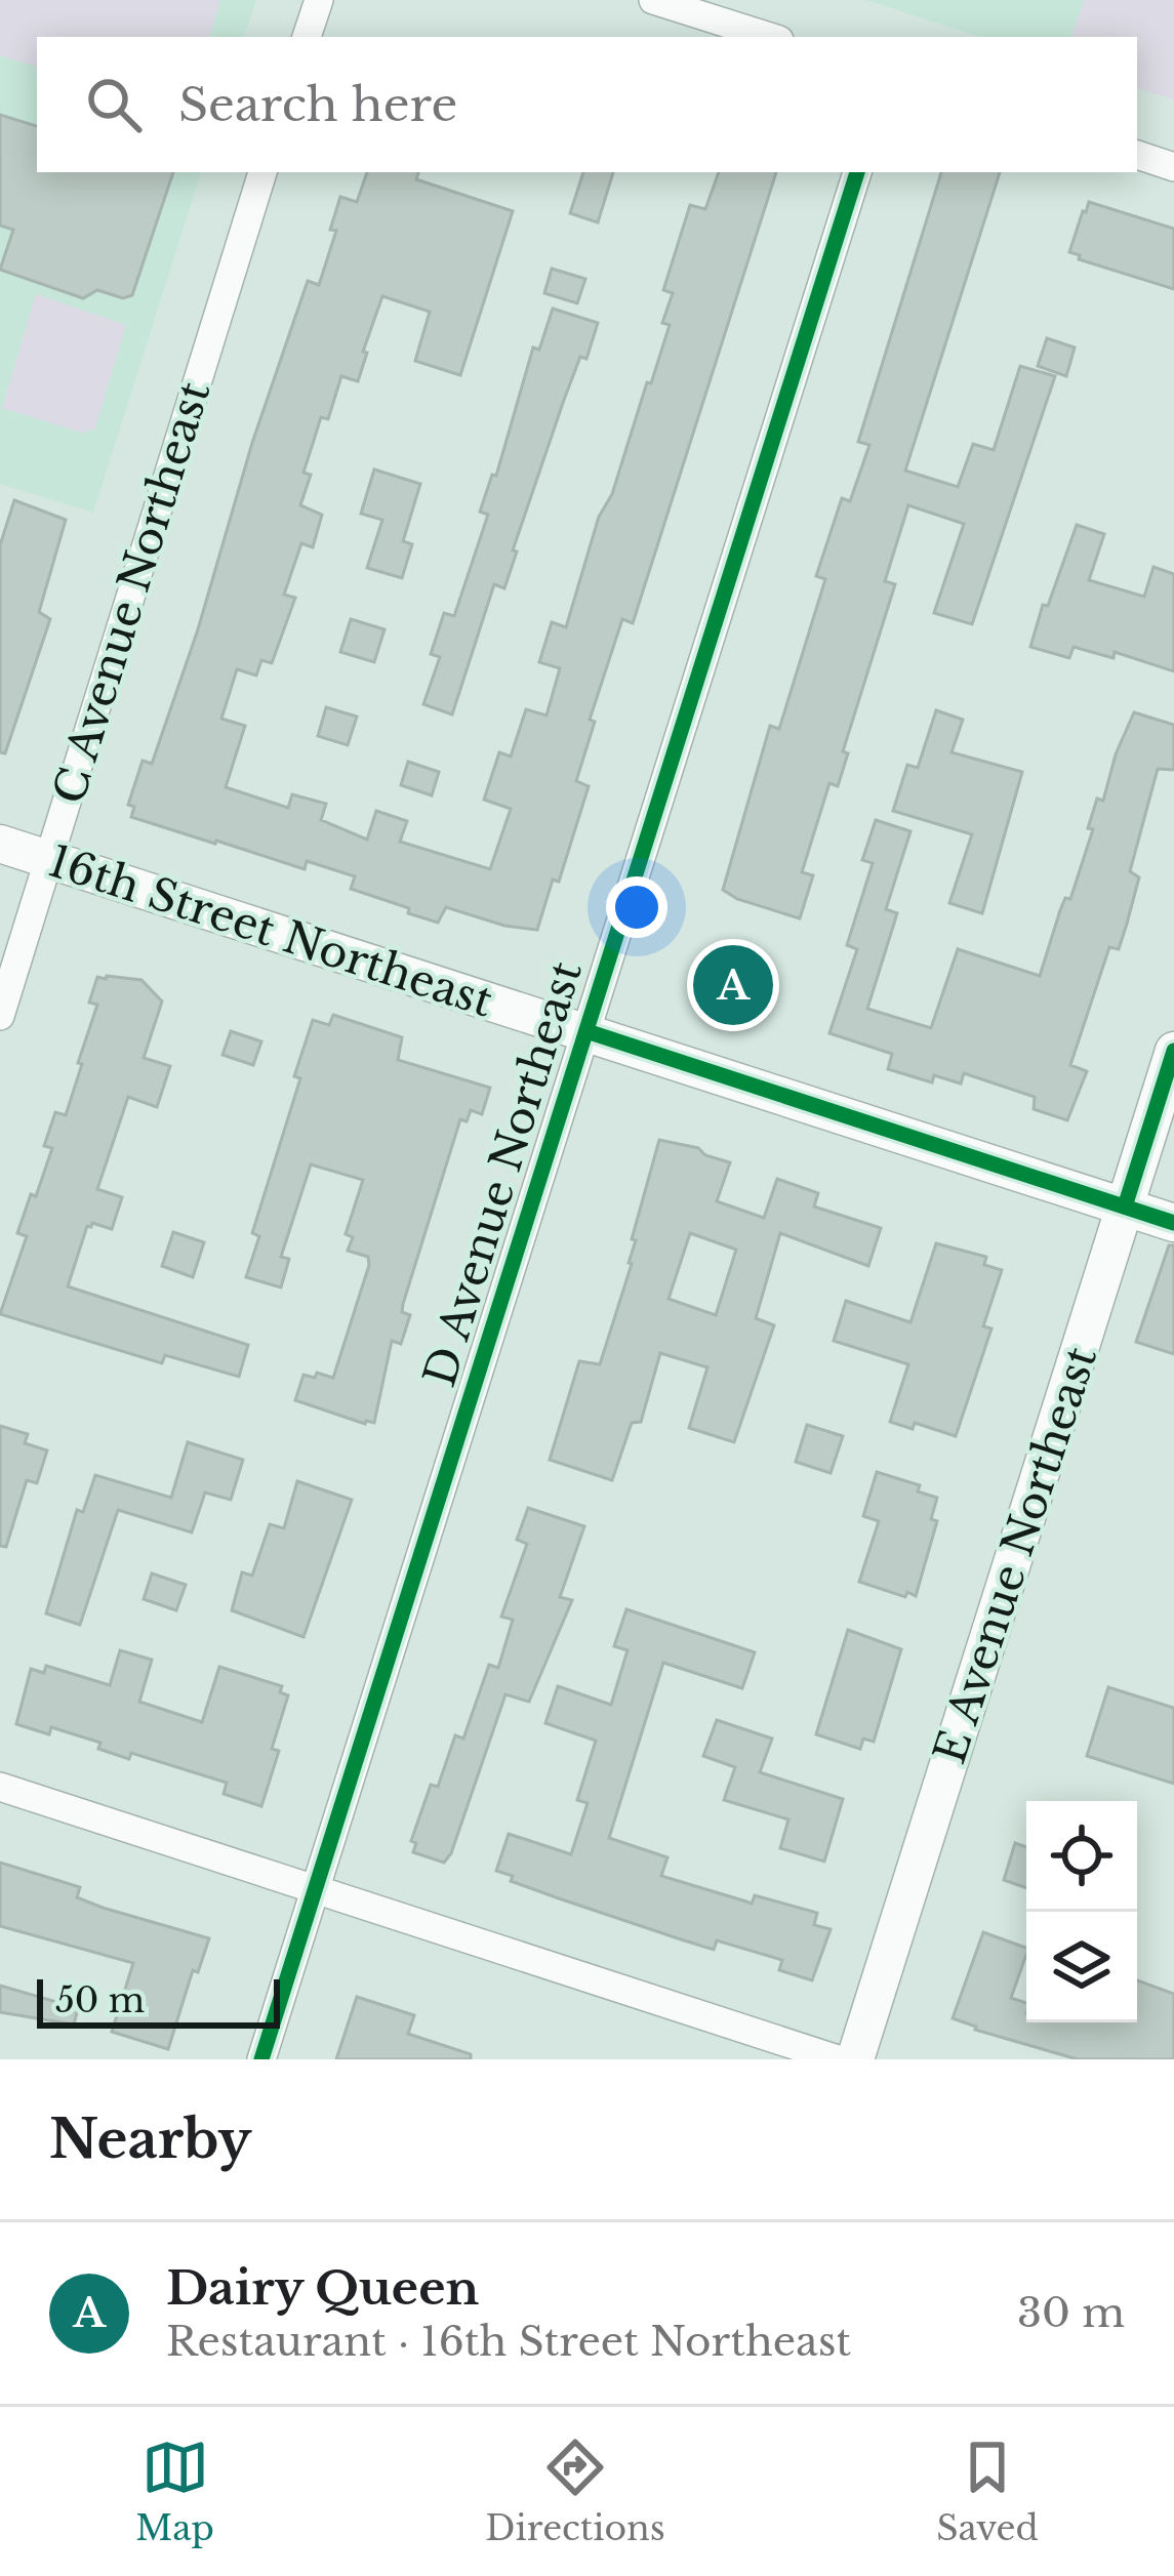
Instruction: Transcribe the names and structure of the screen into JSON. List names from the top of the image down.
{
  "streets": {
    "street": [
      "C Avenue Northeast",
      "16th Street Northeast",
      "D Avenue Northeast",
      "E Avenue Northeast"
    ]
  },
  "crossings": [
    ["C Avenue Northeast", "16th Street Northeast"],
    ["16th Street Northeast", "D Avenue Northeast"],
    ["16th Street Northeast", "E Avenue Northeast"]
  ],
  "scale_bar": "50 m",
  "page": {
    "search": "Search here",
    "pins": "A",
    "scale": "50 m",
    "heading": "Nearby",
    "list": [
      {
        "mark": "A",
        "name": "Dairy Queen",
        "note": "Restaurant · 16th Street Northeast",
        "value": "30 m"
      }
    ],
    "nav": ["Map", "Directions", "Saved"]
  }
}
